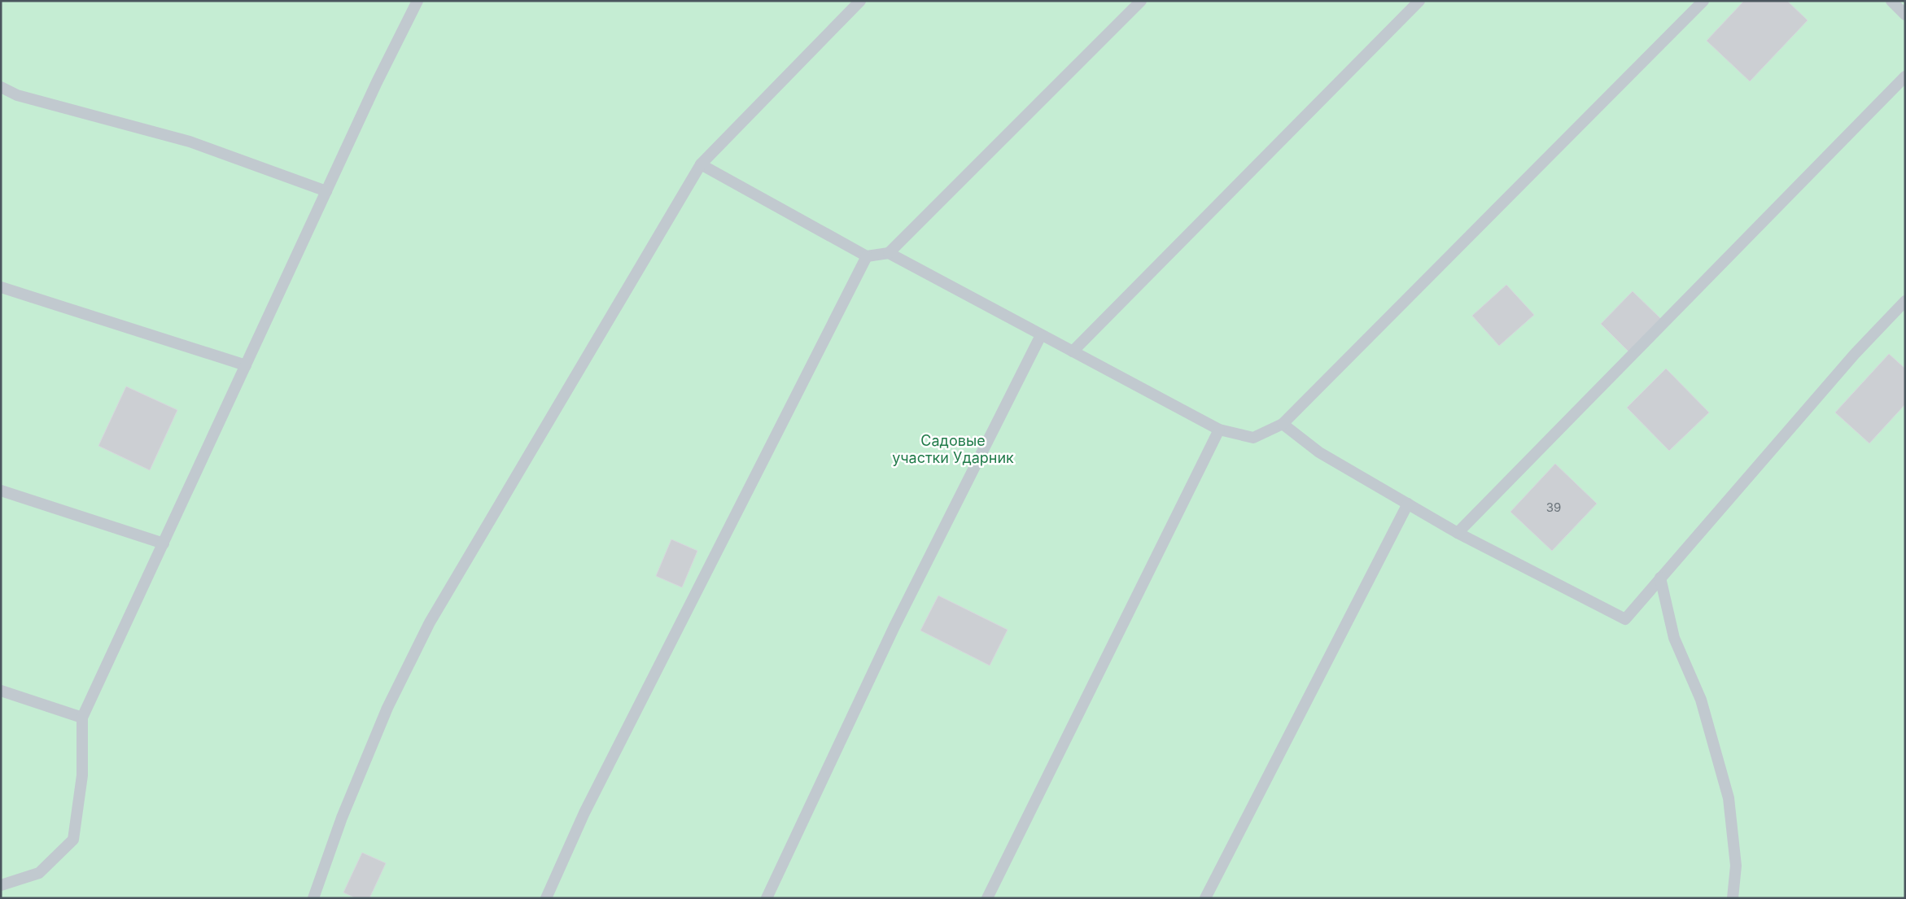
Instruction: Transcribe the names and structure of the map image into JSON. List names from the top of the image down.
{
  "parks": ["Садовые участки Ударник"],
  "house_numbers": ["39"]
}
